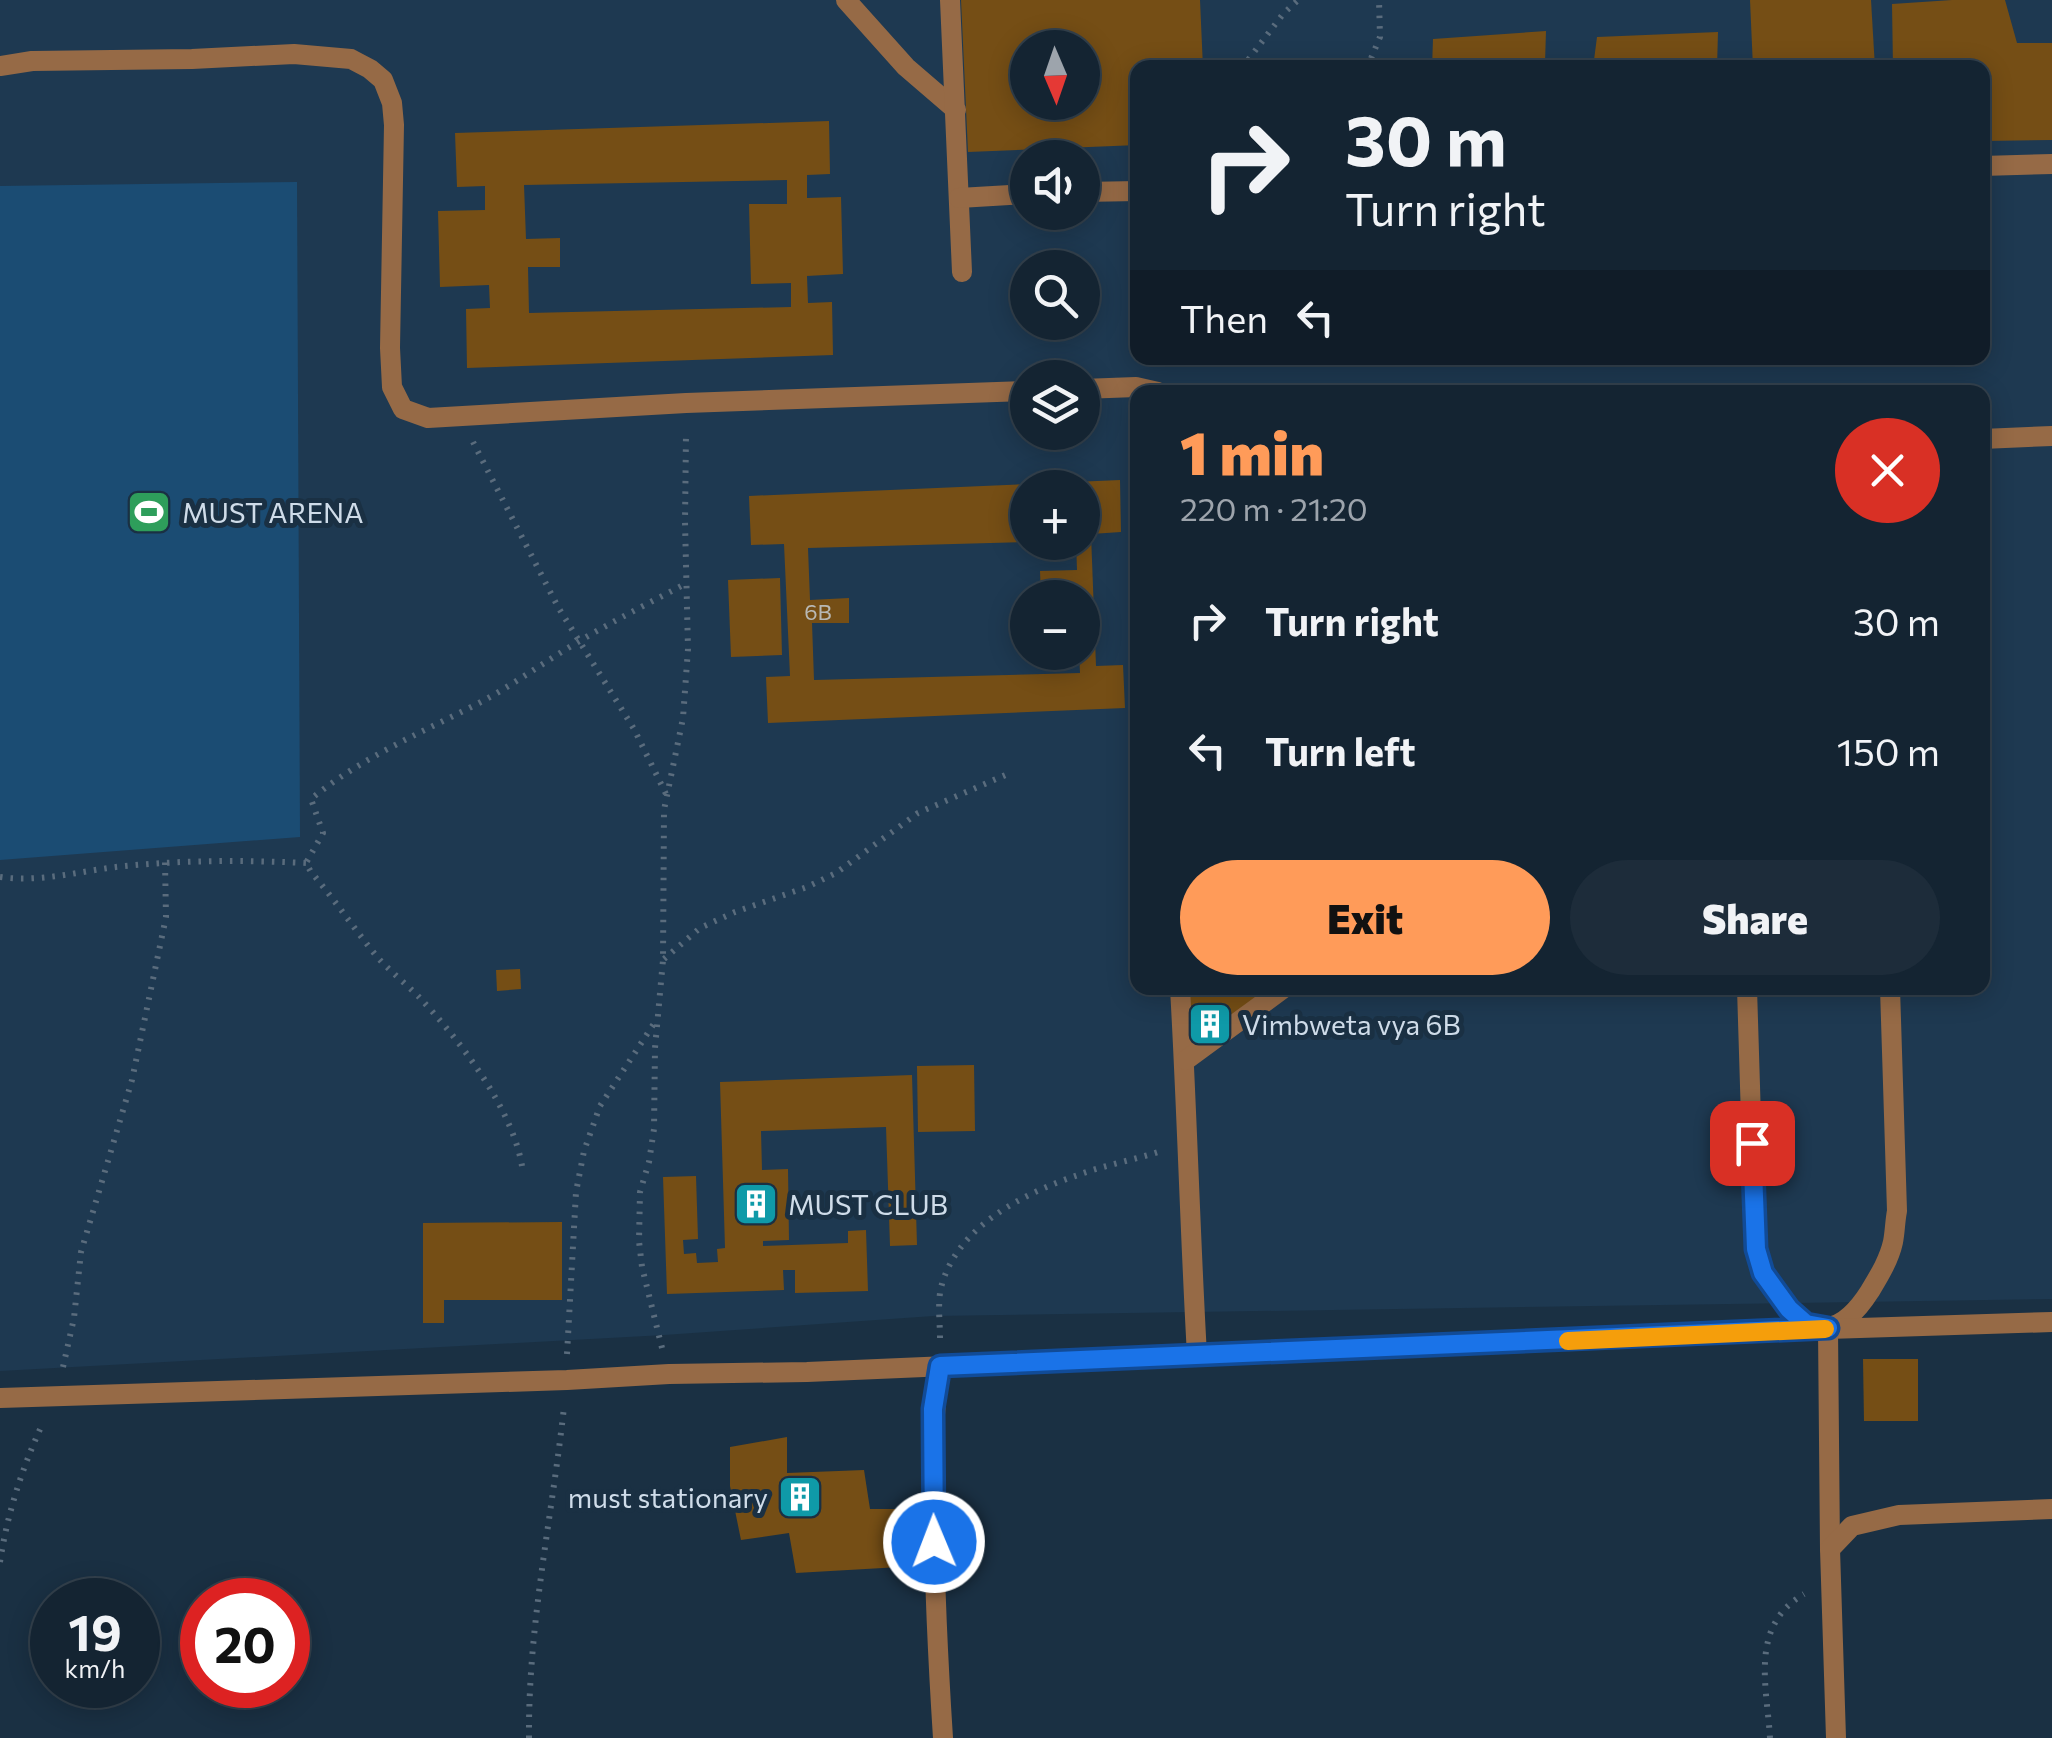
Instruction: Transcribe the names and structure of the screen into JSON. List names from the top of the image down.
{
  "places": {
    "sports": ["MUST ARENA"],
    "building": ["Vimbweta vya 6B", "MUST CLUB", "must stationary"]
  },
  "house_numbers": ["6B"],
  "north": "bottom",
  "page": {
    "map_buttons": ["+", "−"],
    "turn": ["30 m", "Turn right"],
    "then": "Then",
    "heading": ["1 min", "220 m · 21:20"],
    "list": [
      {
        "name": "Turn right",
        "value": "30 m"
      },
      {
        "name": "Turn left",
        "value": "150 m"
      }
    ],
    "buttons": ["Exit", "Share"],
    "speed": "19 km/h",
    "limit": "20"
  }
}
